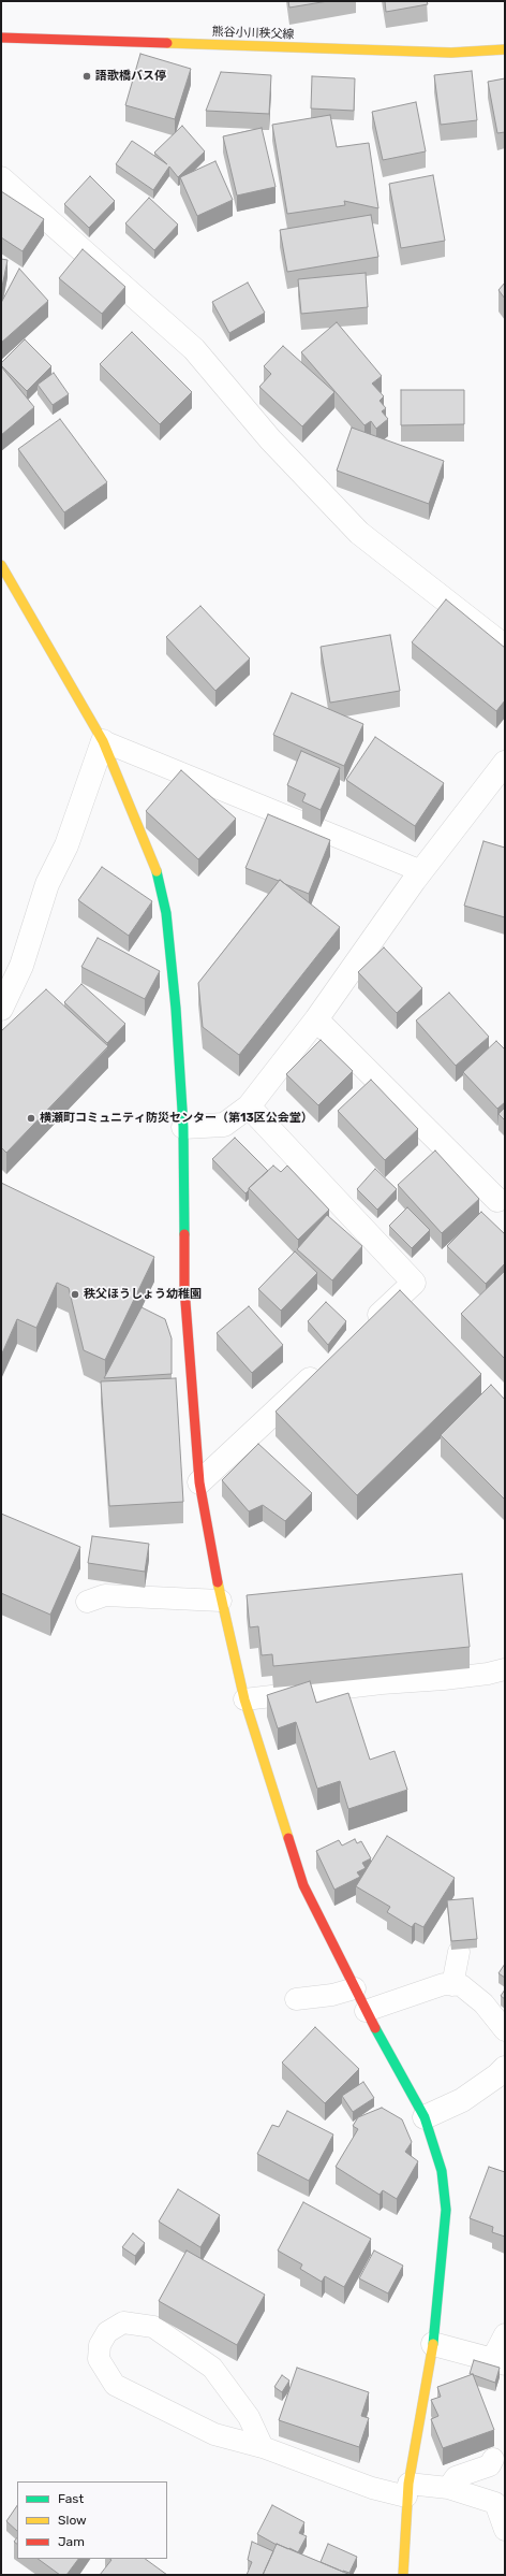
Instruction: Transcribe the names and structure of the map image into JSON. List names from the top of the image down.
{
  "streets": {
    "street": ["熊谷小川秩父線"]
  },
  "places": ["語歌橋バス停", "横瀬町コミュニティ防災センター（第13区公会堂）", "秩父ほうしょう幼稚園"],
  "legend": ["Fast", "Slow", "Jam"]
}
